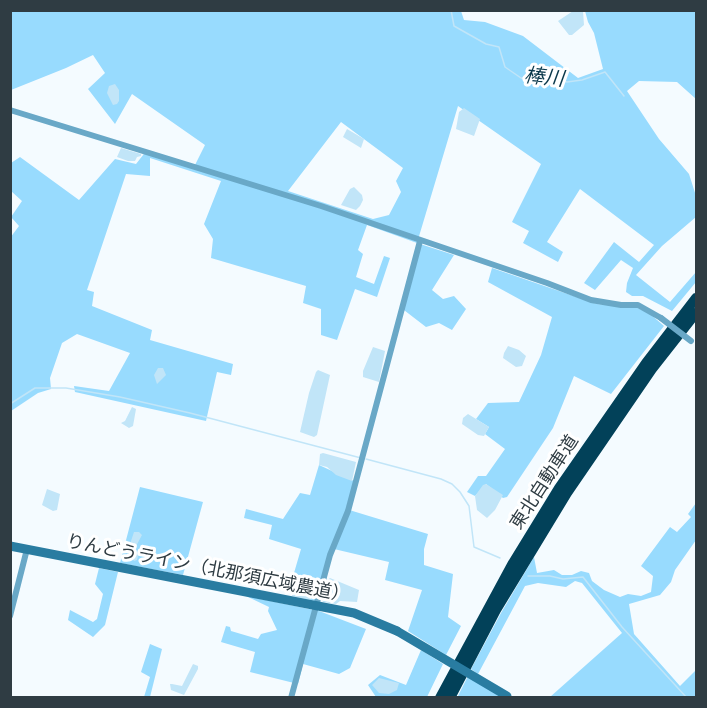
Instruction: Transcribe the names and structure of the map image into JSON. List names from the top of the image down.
{
  "streets": {
    "highway": ["東北自動車道"],
    "street": ["りんどうライン（北那須広域農道）"]
  },
  "water": ["棒川"]
}
